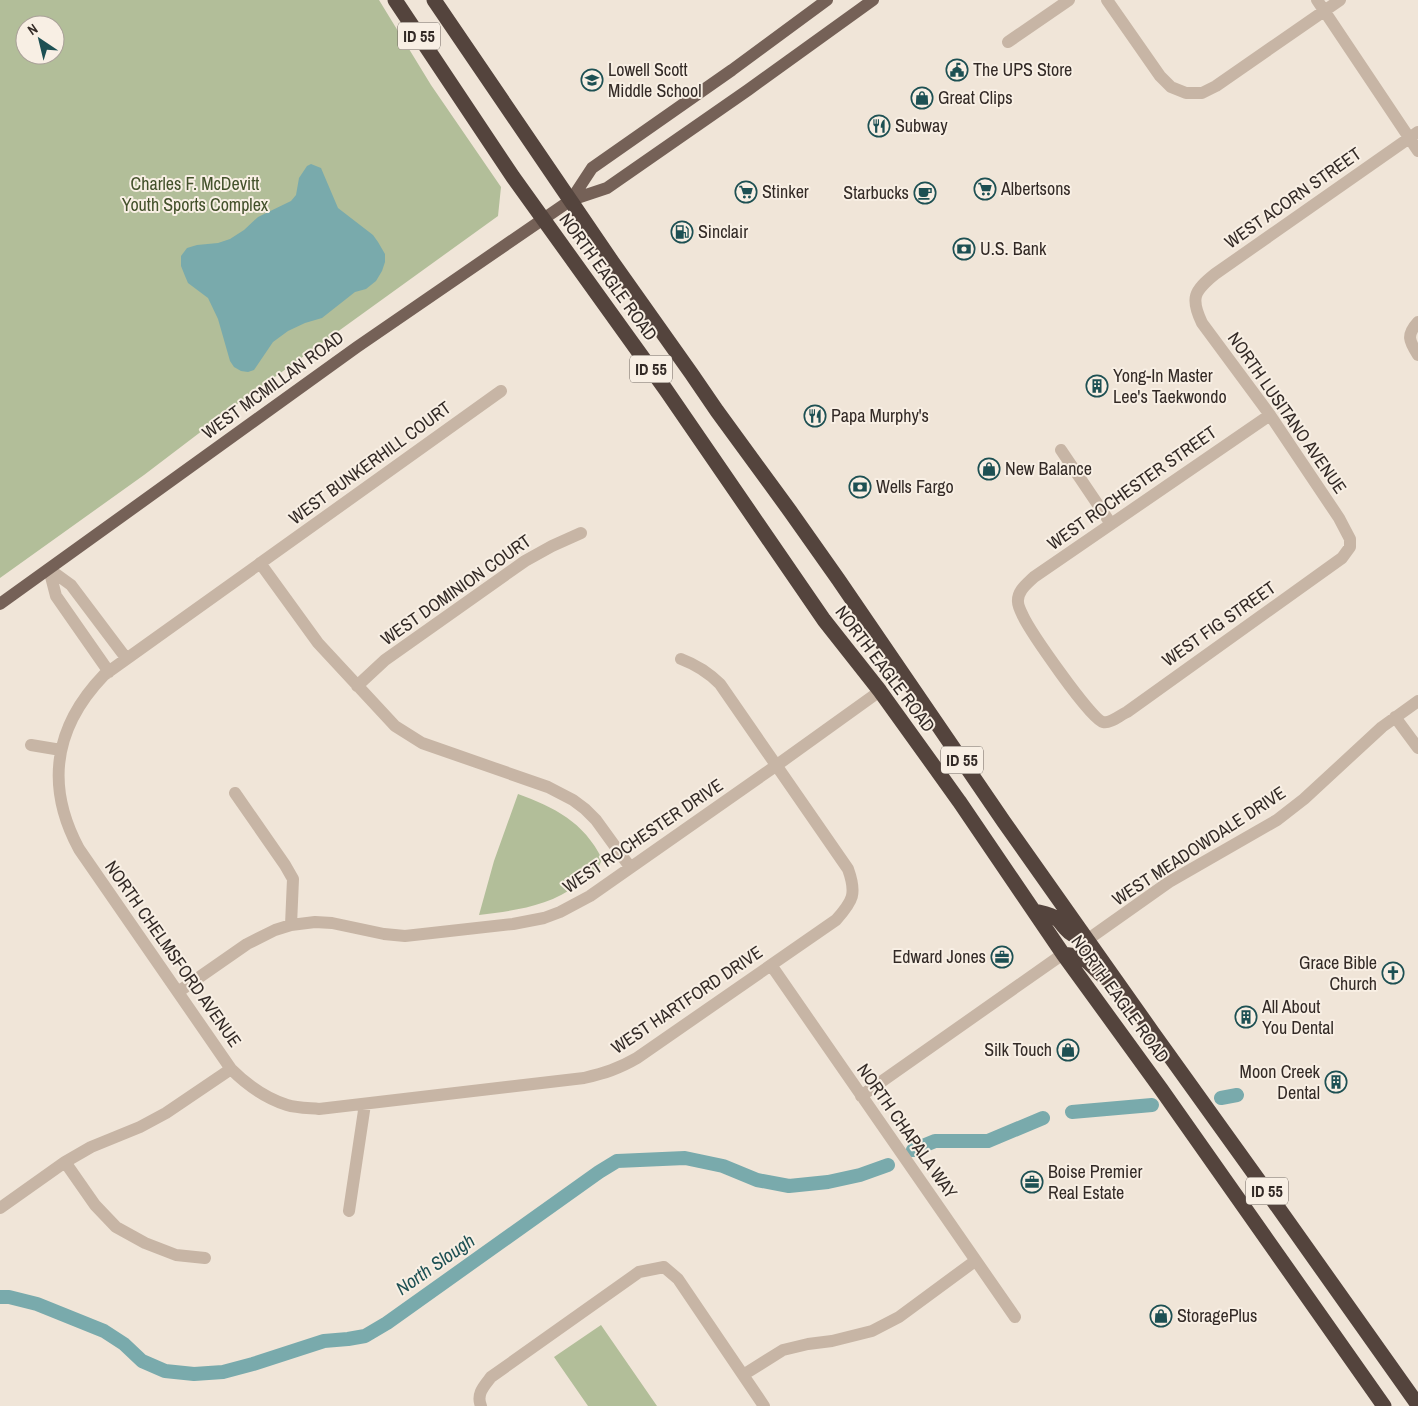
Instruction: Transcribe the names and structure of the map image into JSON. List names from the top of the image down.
{
  "streets": {
    "highway": ["ID 55", "NORTH EAGLE ROAD"],
    "main road": ["WEST MCMILLAN ROAD"],
    "street": [
      "WEST ACORN STREET",
      "NORTH LUSITANO AVENUE",
      "WEST BUNKERHILL COURT",
      "WEST ROCHESTER STREET",
      "WEST DOMINION COURT",
      "WEST FIG STREET",
      "WEST ROCHESTER DRIVE",
      "WEST MEADOWDALE DRIVE",
      "NORTH CHELMSFORD AVENUE",
      "WEST HARTFORD DRIVE",
      "NORTH CHAPALA WAY"
    ]
  },
  "crossings": [
    ["WEST ACORN STREET", "NORTH LUSITANO AVENUE"],
    ["NORTH EAGLE ROAD", "WEST MCMILLAN ROAD"],
    ["NORTH EAGLE ROAD", "WEST ROCHESTER DRIVE"],
    ["NORTH EAGLE ROAD", "WEST MEADOWDALE DRIVE"],
    ["NORTH LUSITANO AVENUE", "WEST ROCHESTER STREET"],
    ["NORTH LUSITANO AVENUE", "WEST FIG STREET"],
    ["WEST BUNKERHILL COURT", "NORTH CHELMSFORD AVENUE"],
    ["WEST ROCHESTER STREET", "WEST FIG STREET"],
    ["WEST ROCHESTER DRIVE", "NORTH CHELMSFORD AVENUE"],
    ["WEST ROCHESTER DRIVE", "WEST HARTFORD DRIVE"],
    ["NORTH CHELMSFORD AVENUE", "WEST HARTFORD DRIVE"],
    ["WEST HARTFORD DRIVE", "NORTH CHAPALA WAY"]
  ],
  "water": ["North Slough"],
  "parks": ["Charles F. McDevitt Youth Sports Complex"],
  "places": {
    "public building": ["The UPS Store"],
    "school or university": ["Lowell Scott Middle School"],
    "shop": [
      "Great Clips",
      "New Balance",
      "Silk Touch",
      "StoragePlus"
    ],
    "restaurant": ["Subway", "Papa Murphy's"],
    "supermarket": ["Albertsons", "Stinker"],
    "cafe": ["Starbucks"],
    "fuel station": ["Sinclair"],
    "bank": ["U.S. Bank", "Wells Fargo"],
    "building": ["Yong-In Master Lee's Taekwondo", "All About You Dental", "Moon Creek Dental"],
    "office": ["Edward Jones", "Boise Premier Real Estate"],
    "church": ["Grace Bible Church"]
  },
  "north": "top left"
}
